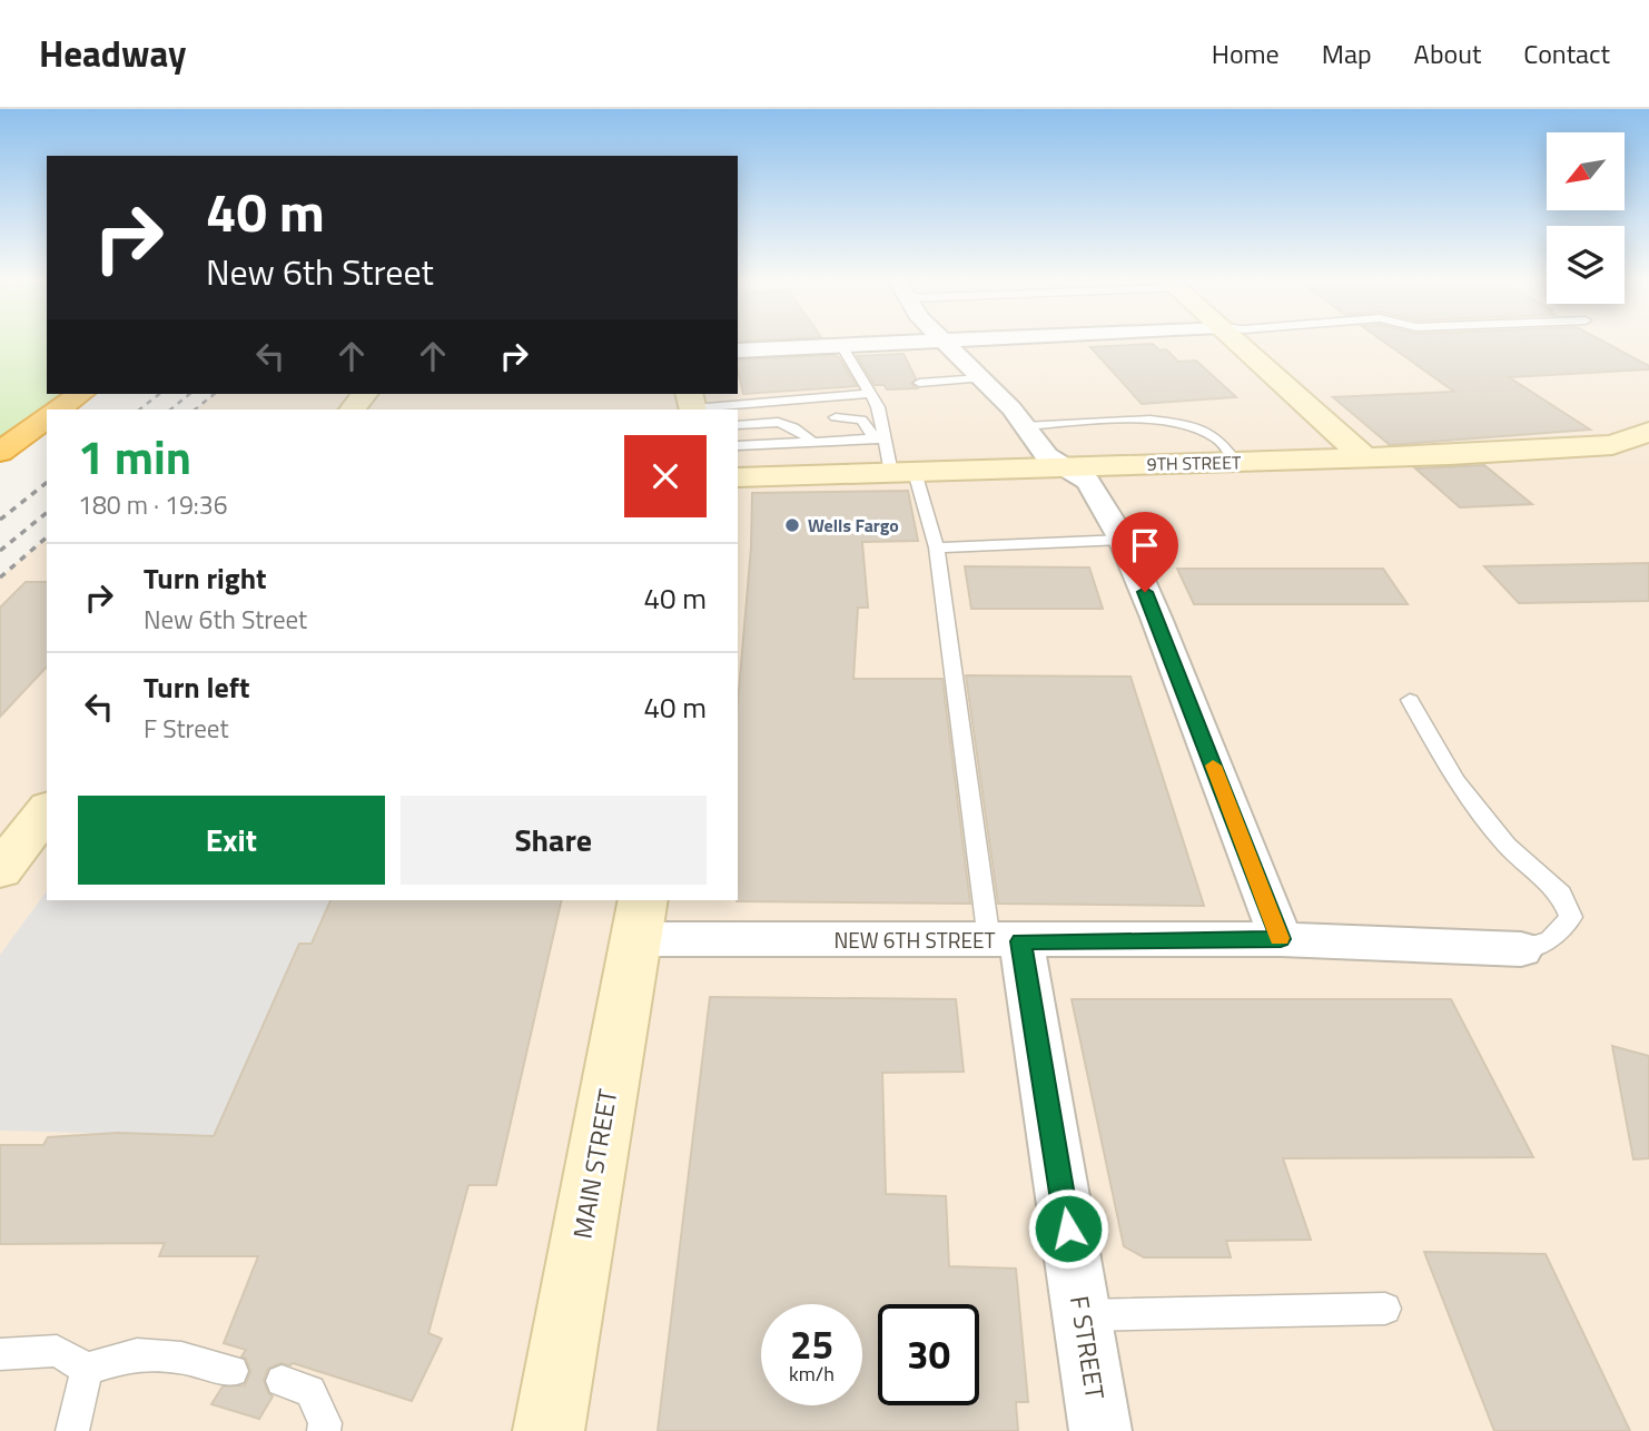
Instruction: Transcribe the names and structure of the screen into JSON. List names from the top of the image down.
{
  "streets": {
    "main road": ["9TH STREET", "MAIN STREET"],
    "street": ["NEW 6TH STREET", "F STREET"]
  },
  "crossings": [
    ["NEW 6TH STREET", "MAIN STREET"],
    ["NEW 6TH STREET", "F STREET"]
  ],
  "places": ["Wells Fargo"],
  "north": "bottom left",
  "page": {
    "header": "Headway",
    "nav": [
      "Home",
      "Map",
      "About",
      "Contact"
    ],
    "turn": ["40 m", "New 6th Street"],
    "heading": ["1 min", "180 m · 19:36"],
    "list": [
      {
        "name": "Turn right",
        "note": "New 6th Street",
        "value": "40 m"
      },
      {
        "name": "Turn left",
        "note": "F Street",
        "value": "40 m"
      }
    ],
    "buttons": ["Exit", "Share"],
    "speed": "25 km/h",
    "limit": "30"
  }
}
